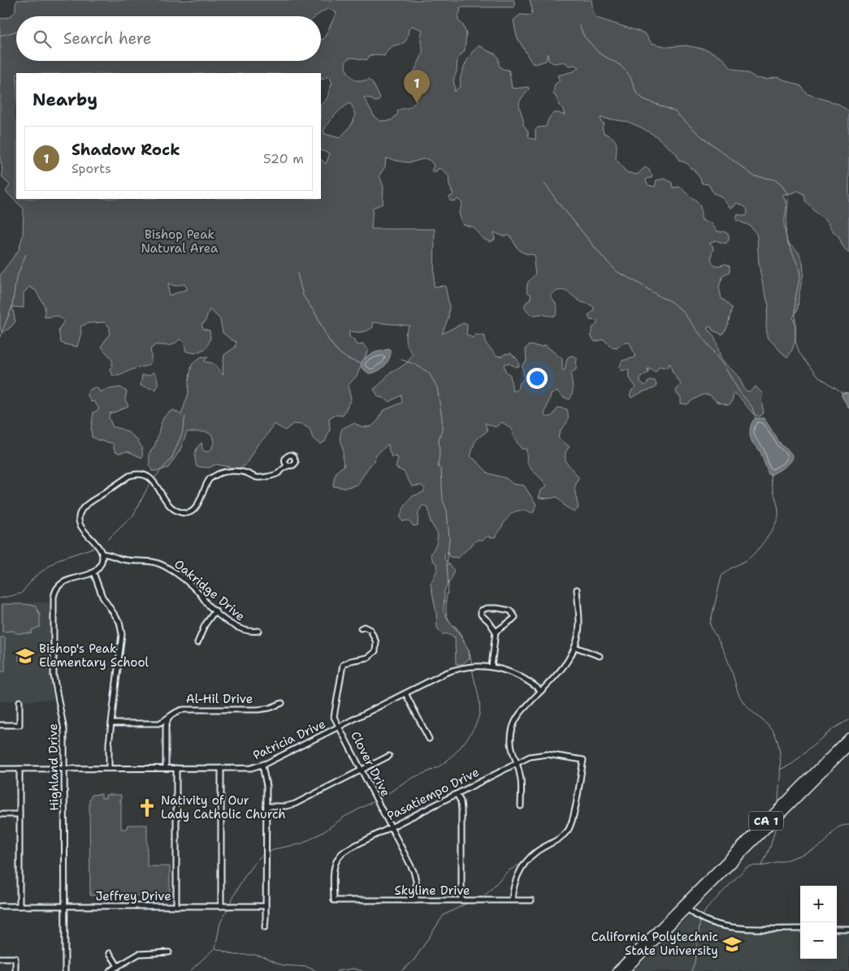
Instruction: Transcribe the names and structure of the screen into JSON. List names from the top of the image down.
{
  "streets": {
    "highway": ["CA 1"],
    "street": [
      "Oakridge Drive",
      "Al-Hil Drive",
      "Patricia Drive",
      "Clover Drive",
      "Highland Drive",
      "Pasatiempo Drive",
      "Skyline Drive",
      "Jeffrey Drive"
    ]
  },
  "crossings": [
    ["Patricia Drive", "Clover Drive"],
    ["Patricia Drive", "Highland Drive"],
    ["Clover Drive", "Pasatiempo Drive"],
    ["Clover Drive", "Skyline Drive"],
    ["Highland Drive", "Jeffrey Drive"],
    ["Pasatiempo Drive", "Skyline Drive"]
  ],
  "parks": ["Bishop Peak Natural Area"],
  "places": {
    "school or university": ["Bishop's Peak Elementary School", "California Polytechnic State University"],
    "church": ["Nativity of Our Lady Catholic Church"]
  },
  "page": {
    "search": "Search here",
    "pins": "1",
    "heading": "Nearby",
    "list": [
      {
        "mark": "1",
        "name": "Shadow Rock",
        "note": "Sports",
        "value": "520 m"
      }
    ],
    "map_buttons": ["+", "−"]
  }
}
